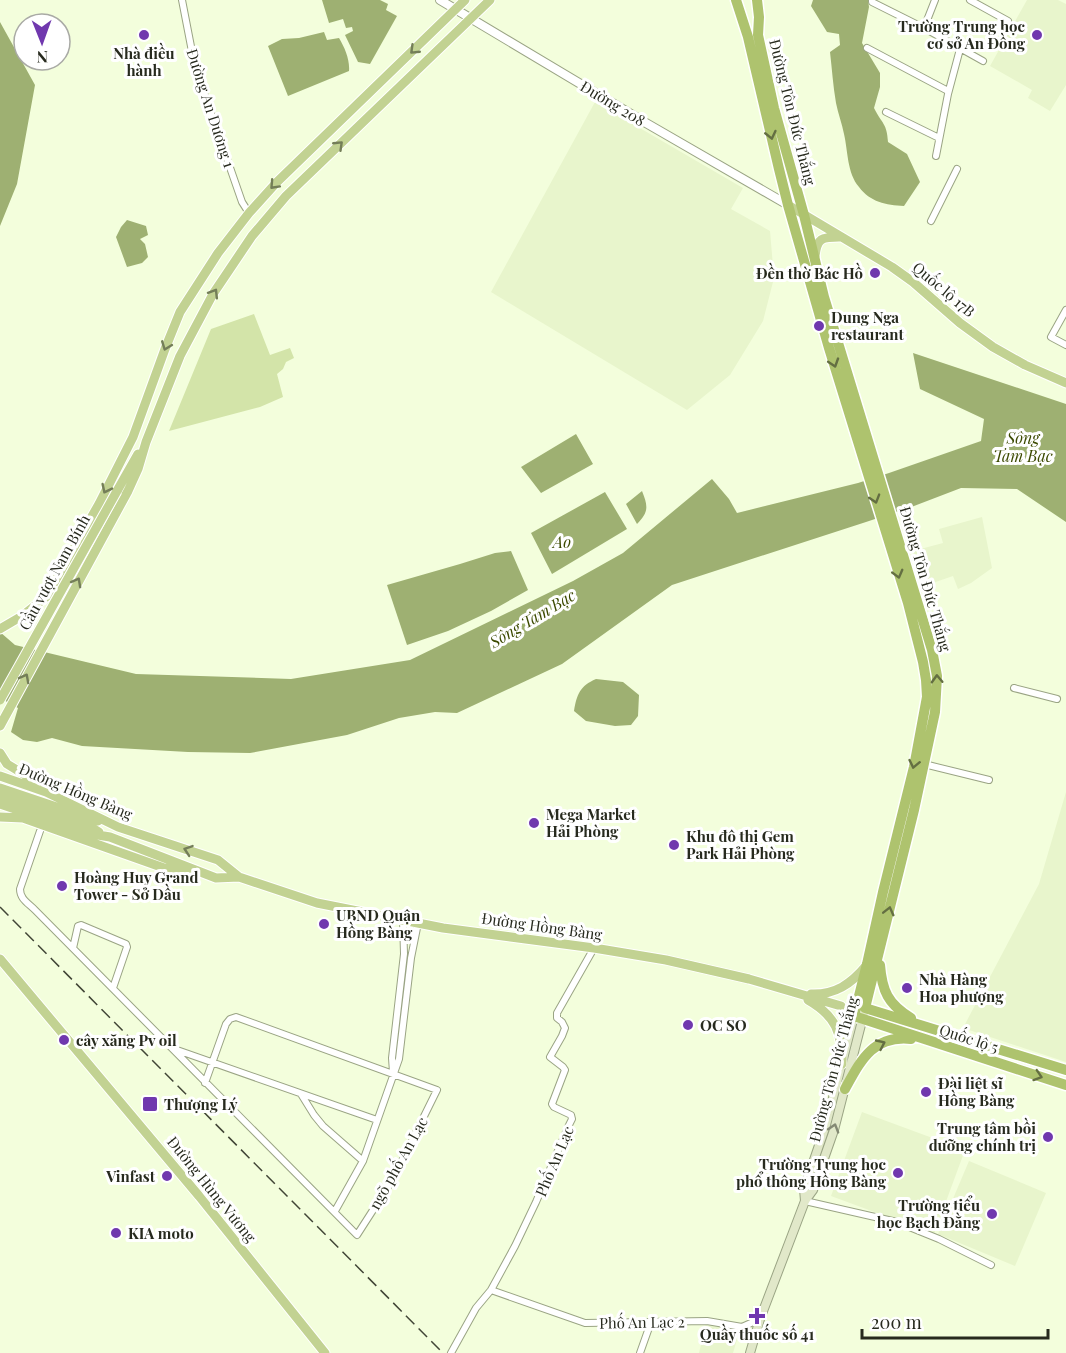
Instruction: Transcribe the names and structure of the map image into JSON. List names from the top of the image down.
{
  "streets": {
    "highway": ["Đường Tôn Đức Thắng", "Quốc lộ 5"],
    "main road": [
      "Quốc lộ 17B",
      "Cầu vượt Nam Bính",
      "Đường Hồng Bàng",
      "Đường Hùng Vương"
    ],
    "street": [
      "Đường 208",
      "Đường An Dương 1",
      "Phố An Lạc",
      "ngõ phố An Lạc",
      "Phố An Lạc 2"
    ]
  },
  "crossings": [
    ["Đường 208", "Đường Tôn Đức Thắng"],
    ["Đường 208", "Quốc lộ 17B"],
    ["Đường Tôn Đức Thắng", "Quốc lộ 17B"],
    ["Đường Tôn Đức Thắng", "Đường Hồng Bàng"],
    ["Đường Tôn Đức Thắng", "Quốc lộ 5"],
    ["Đường Tôn Đức Thắng", "Phố An Lạc 2"],
    ["Đường Hồng Bàng", "Quốc lộ 5"],
    ["Đường Hồng Bàng", "Phố An Lạc"],
    ["Phố An Lạc", "Phố An Lạc 2"]
  ],
  "water": ["Sông Tam Bạc", "Ao"],
  "places": {
    "other": [
      "Nhà điều hành",
      "Trường Trung học cơ sở An Đồng",
      "Đền thờ Bác Hồ",
      "Dung Nga restaurant",
      "Mega Market Hải Phòng",
      "Khu đô thị Gem Park Hải Phòng",
      "Hoàng Huy Grand Tower - Sở Dầu",
      "UBND Quận Hồng Bàng",
      "Nhà Hàng Hoa phượng",
      "OC SO",
      "cây xăng Pv oil",
      "Đài liệt sĩ Hồng Bàng",
      "Trung tâm bồi dưỡng chính trị",
      "Trường Trung học phổ thông Hồng Bàng",
      "Vinfast",
      "Trường tiểu học Bạch Đằng",
      "KIA moto"
    ],
    "transit": ["Thượng Lý"],
    "health": ["Quầy thuốc số 41"]
  },
  "scale_bar": "200 m",
  "north": "bottom"
}
